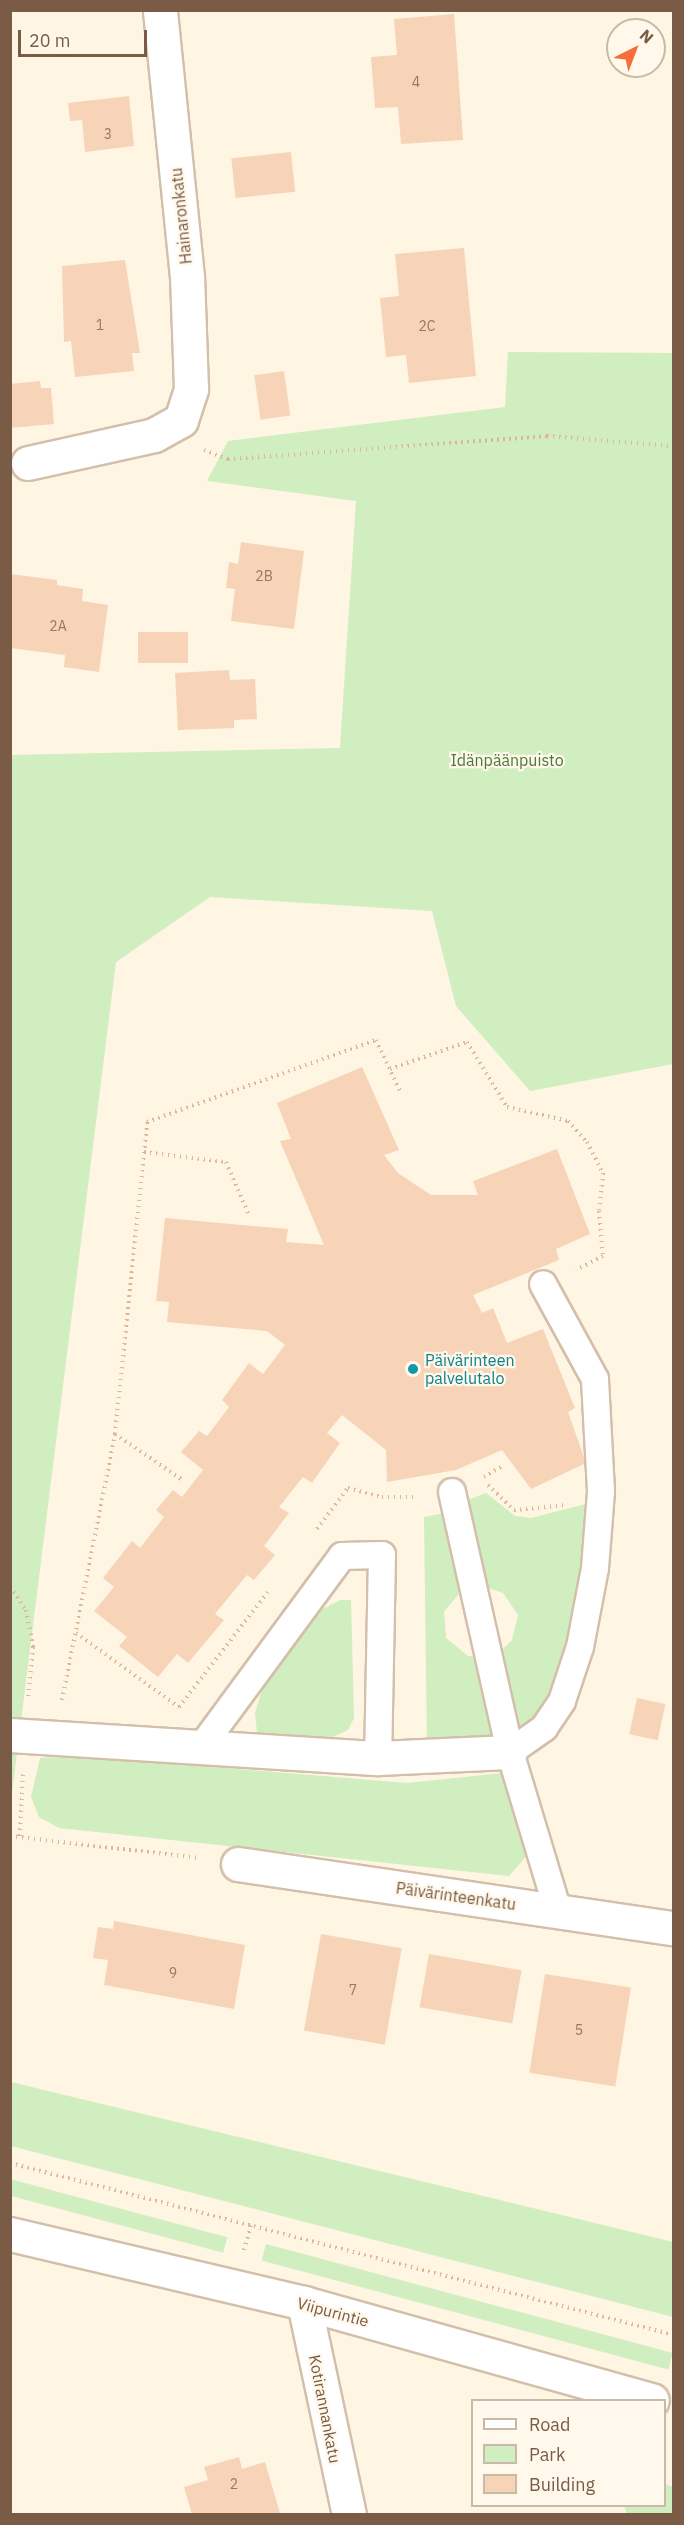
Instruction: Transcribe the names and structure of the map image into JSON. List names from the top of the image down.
{
  "streets": {
    "street": [
      "Hainaronkatu",
      "Päivärinteenkatu",
      "Viipurintie",
      "Kotirannankatu"
    ]
  },
  "crossings": [
    ["Viipurintie", "Kotirannankatu"]
  ],
  "parks": ["Idänpäänpuisto"],
  "places": ["Päivärinteen palvelutalo"],
  "house_numbers": [
    "4",
    "3",
    "1",
    "2C",
    "2B",
    "2A",
    "9",
    "7",
    "5",
    "2"
  ],
  "legend": ["Road", "Park", "Building"],
  "scale_bar": "20 m",
  "north": "top right"
}
